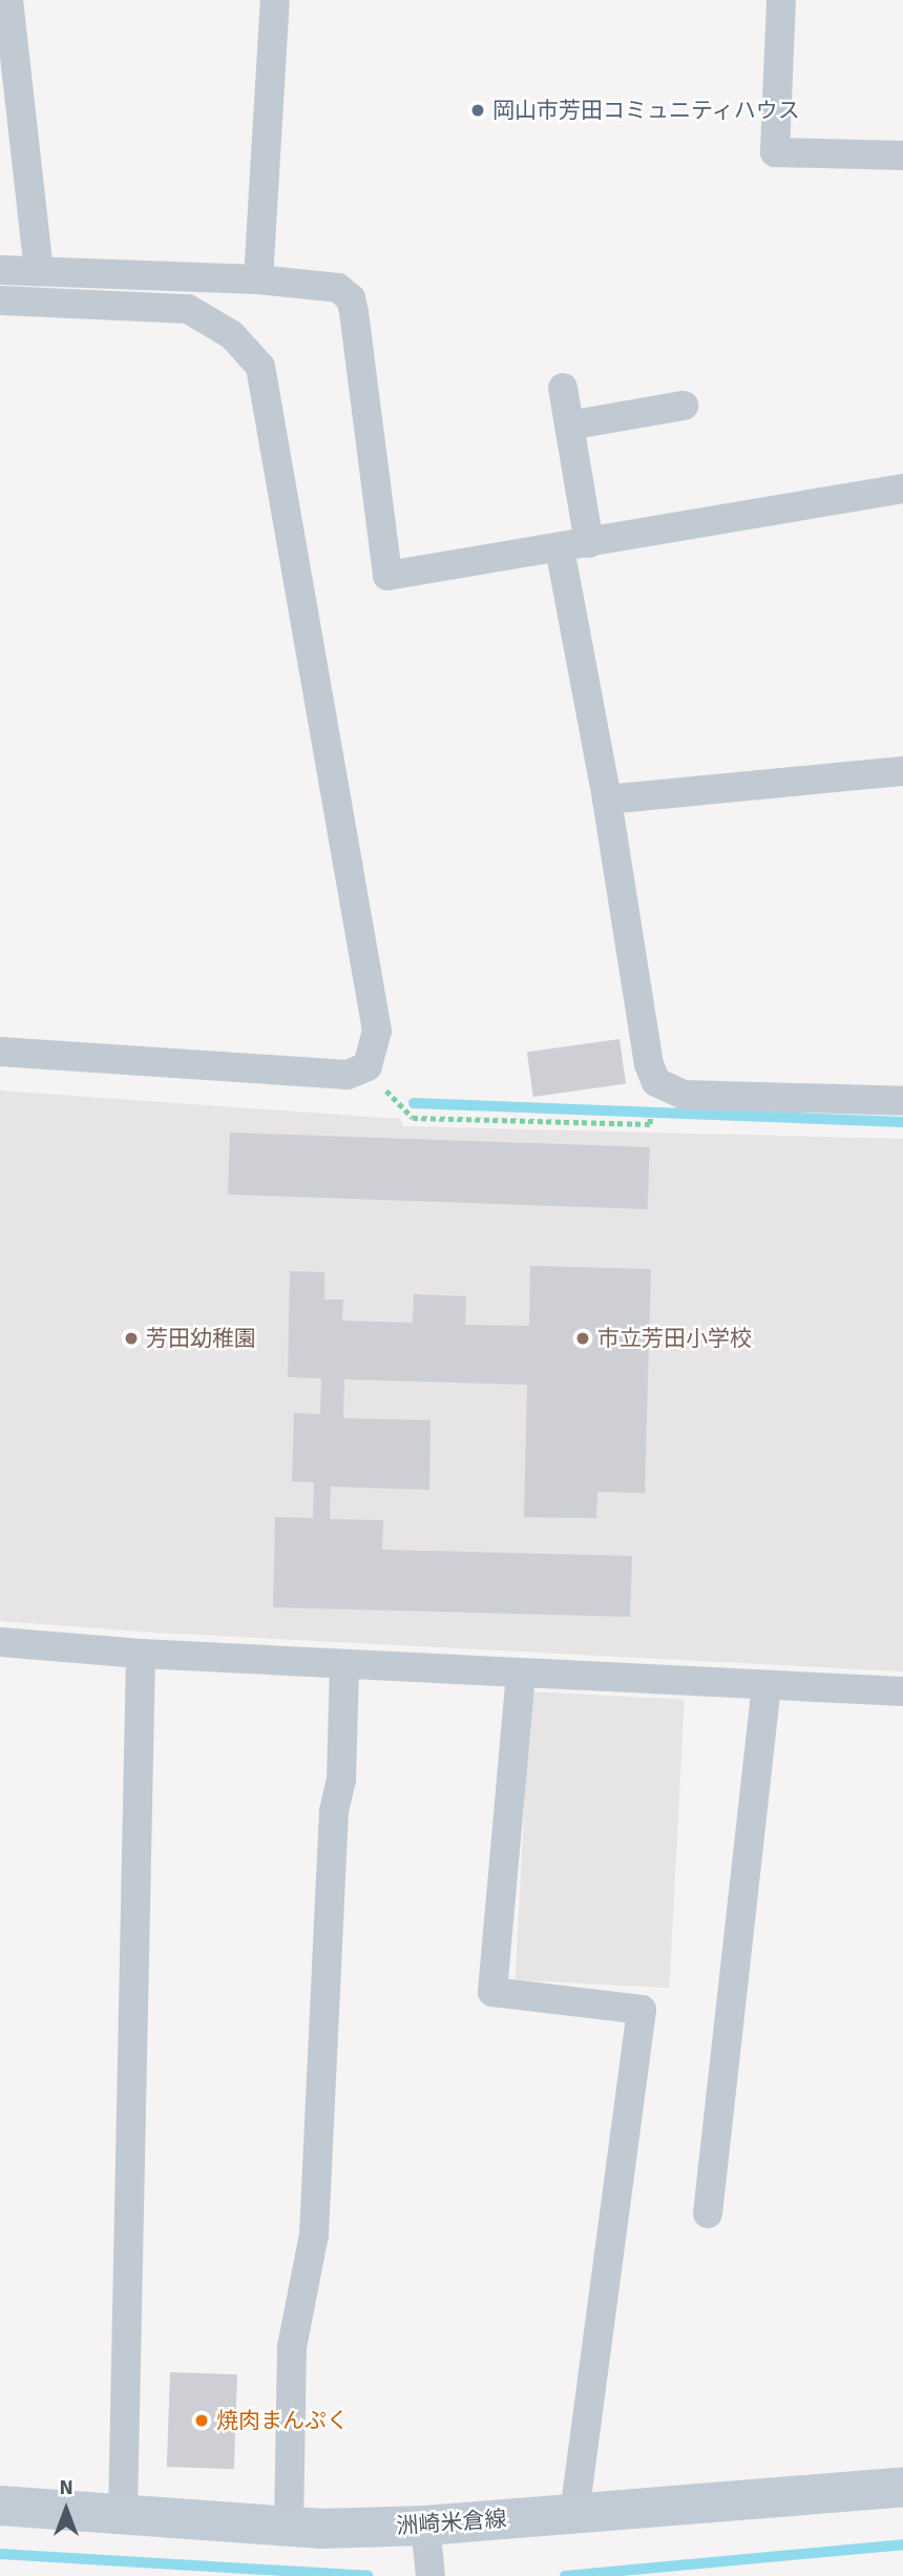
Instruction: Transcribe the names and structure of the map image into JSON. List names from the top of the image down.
{
  "streets": {
    "main road": ["洲崎米倉線"]
  },
  "places": [
    "岡山市芳田コミュニティハウス",
    "芳田幼稚園",
    "市立芳田小学校",
    "焼肉まんぷく"
  ],
  "north": "top"
}
